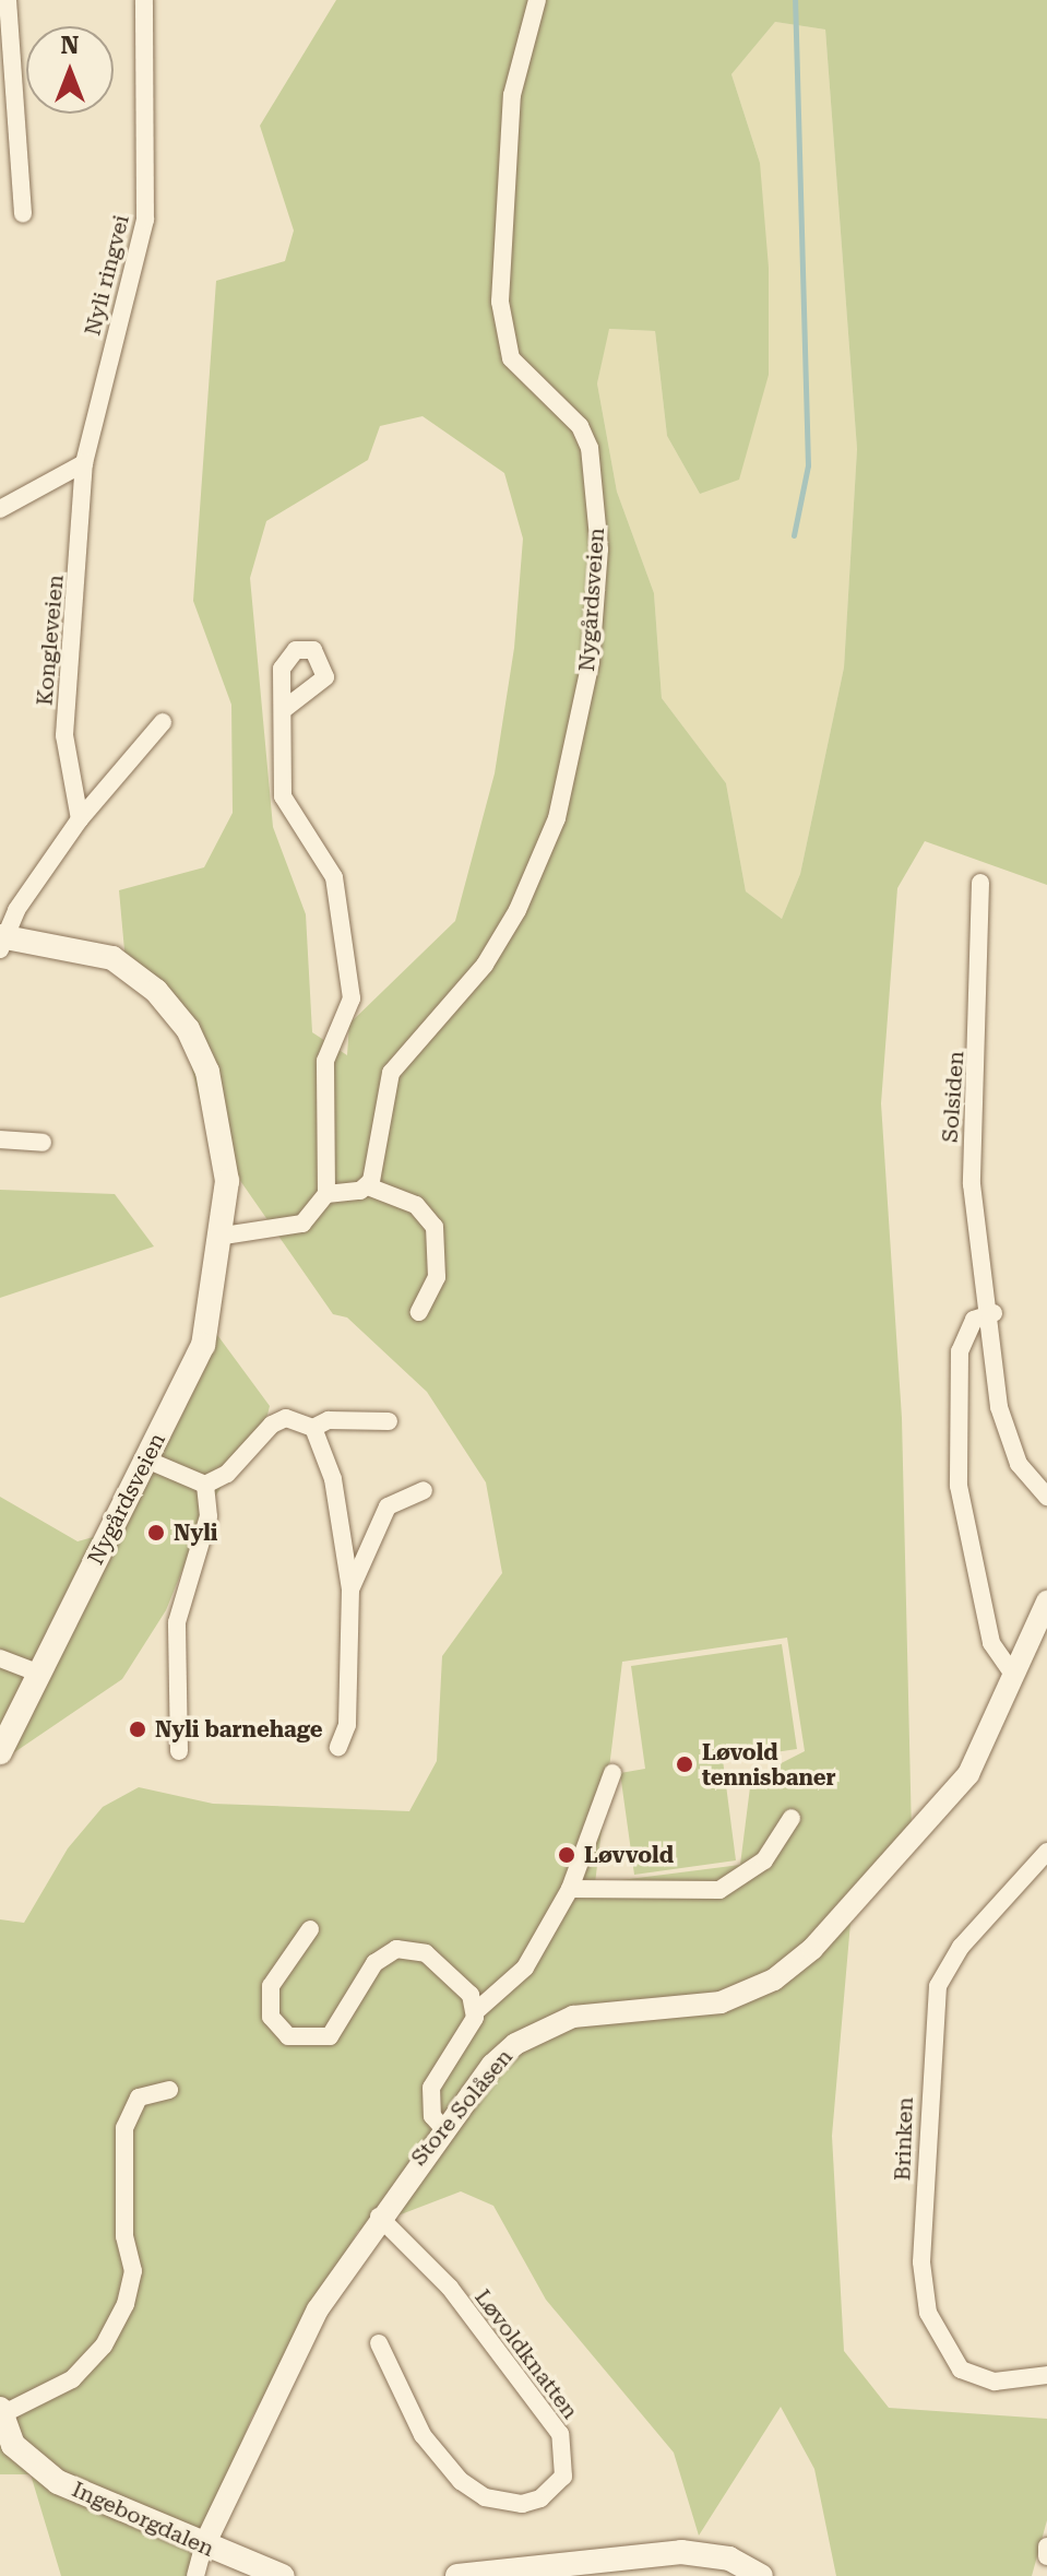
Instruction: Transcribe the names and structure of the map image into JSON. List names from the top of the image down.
{
  "streets": {
    "main road": ["Nygårdsveien", "Ingeborgdalen"],
    "street": [
      "Nyli ringvei",
      "Kongleveien",
      "Solsiden",
      "Store Solåsen",
      "Brinken",
      "Løvoldknatten"
    ]
  },
  "crossings": [
    ["Nyli ringvei", "Kongleveien"],
    ["Store Solåsen", "Løvoldknatten"],
    ["Store Solåsen", "Ingeborgdalen"]
  ],
  "places": [
    "Nyli",
    "Nyli barnehage",
    "Løvold tennisbaner",
    "Løvvold"
  ],
  "north": "top"
}
